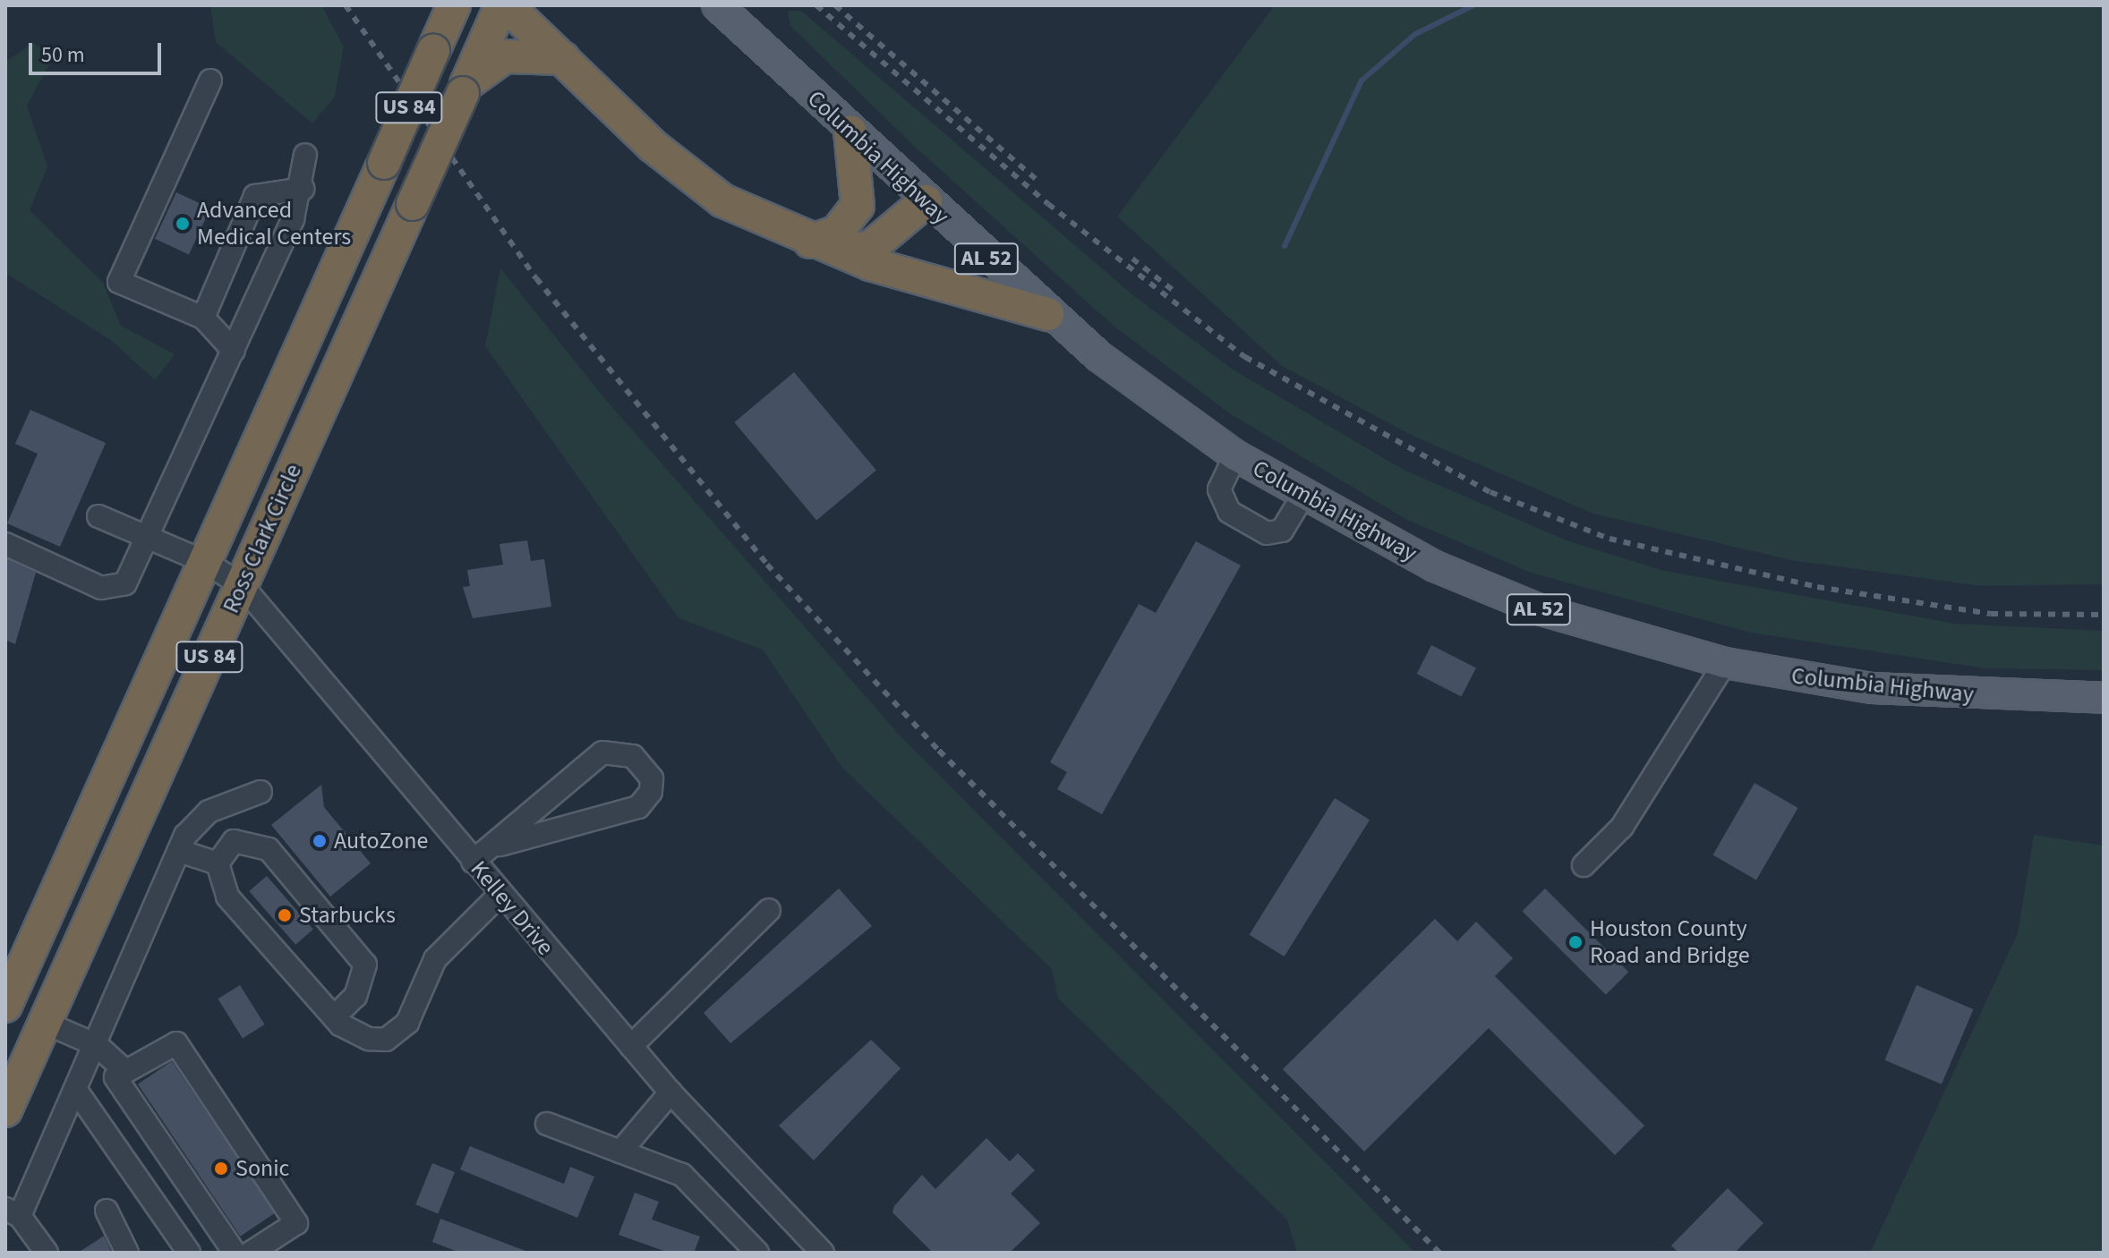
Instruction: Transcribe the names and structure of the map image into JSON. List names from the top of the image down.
{
  "streets": {
    "highway": ["US 84", "Ross Clark Circle"],
    "main road": ["Columbia Highway", "AL 52"],
    "street": ["Kelley Drive"]
  },
  "crossings": [
    ["Ross Clark Circle", "Kelley Drive"]
  ],
  "places": [
    "Advanced Medical Centers",
    "AutoZone",
    "Starbucks",
    "Houston County Road and Bridge",
    "Sonic"
  ],
  "scale_bar": "50 m"
}
